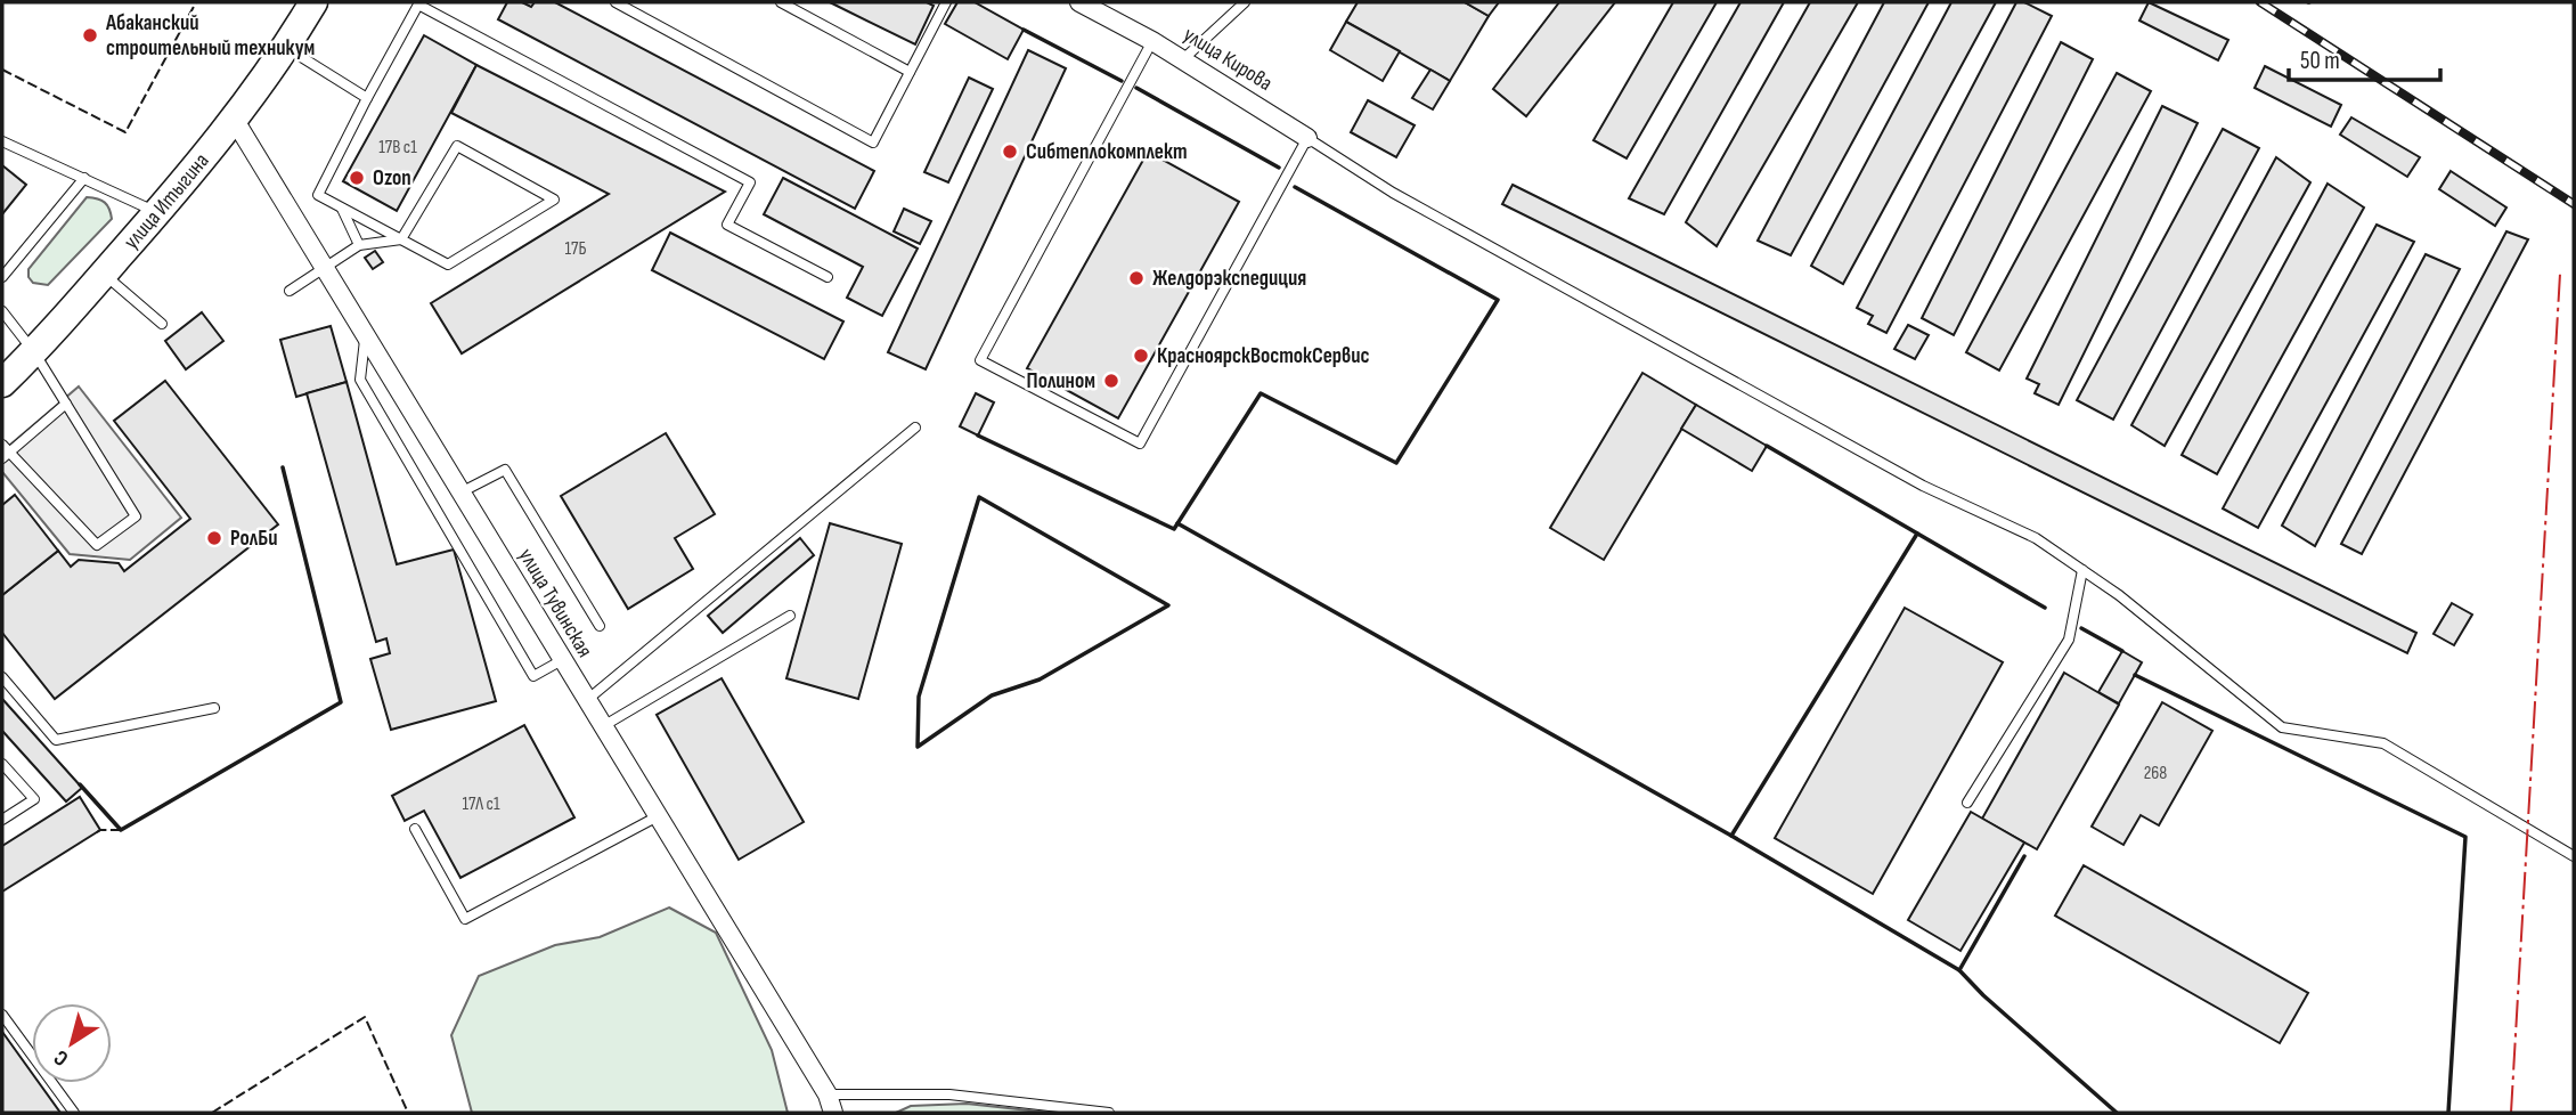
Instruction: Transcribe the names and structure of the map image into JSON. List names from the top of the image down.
{
  "streets": {
    "main road": ["улица Итыгина"],
    "street": ["улица Кирова", "улица Тувинская"]
  },
  "crossings": [
    ["улица Итыгина", "улица Тувинская"]
  ],
  "places": [
    "Абаканский строительный техникум",
    "Сибтеплокомплект",
    "Ozon",
    "Желдорэкспедиция",
    "КрасноярскВостокСервис",
    "Полином",
    "РолБи"
  ],
  "house_numbers": [
    "17В с1",
    "17Б",
    "268",
    "17Л с1"
  ],
  "scale_bar": "50 m",
  "north": "bottom left"
}
